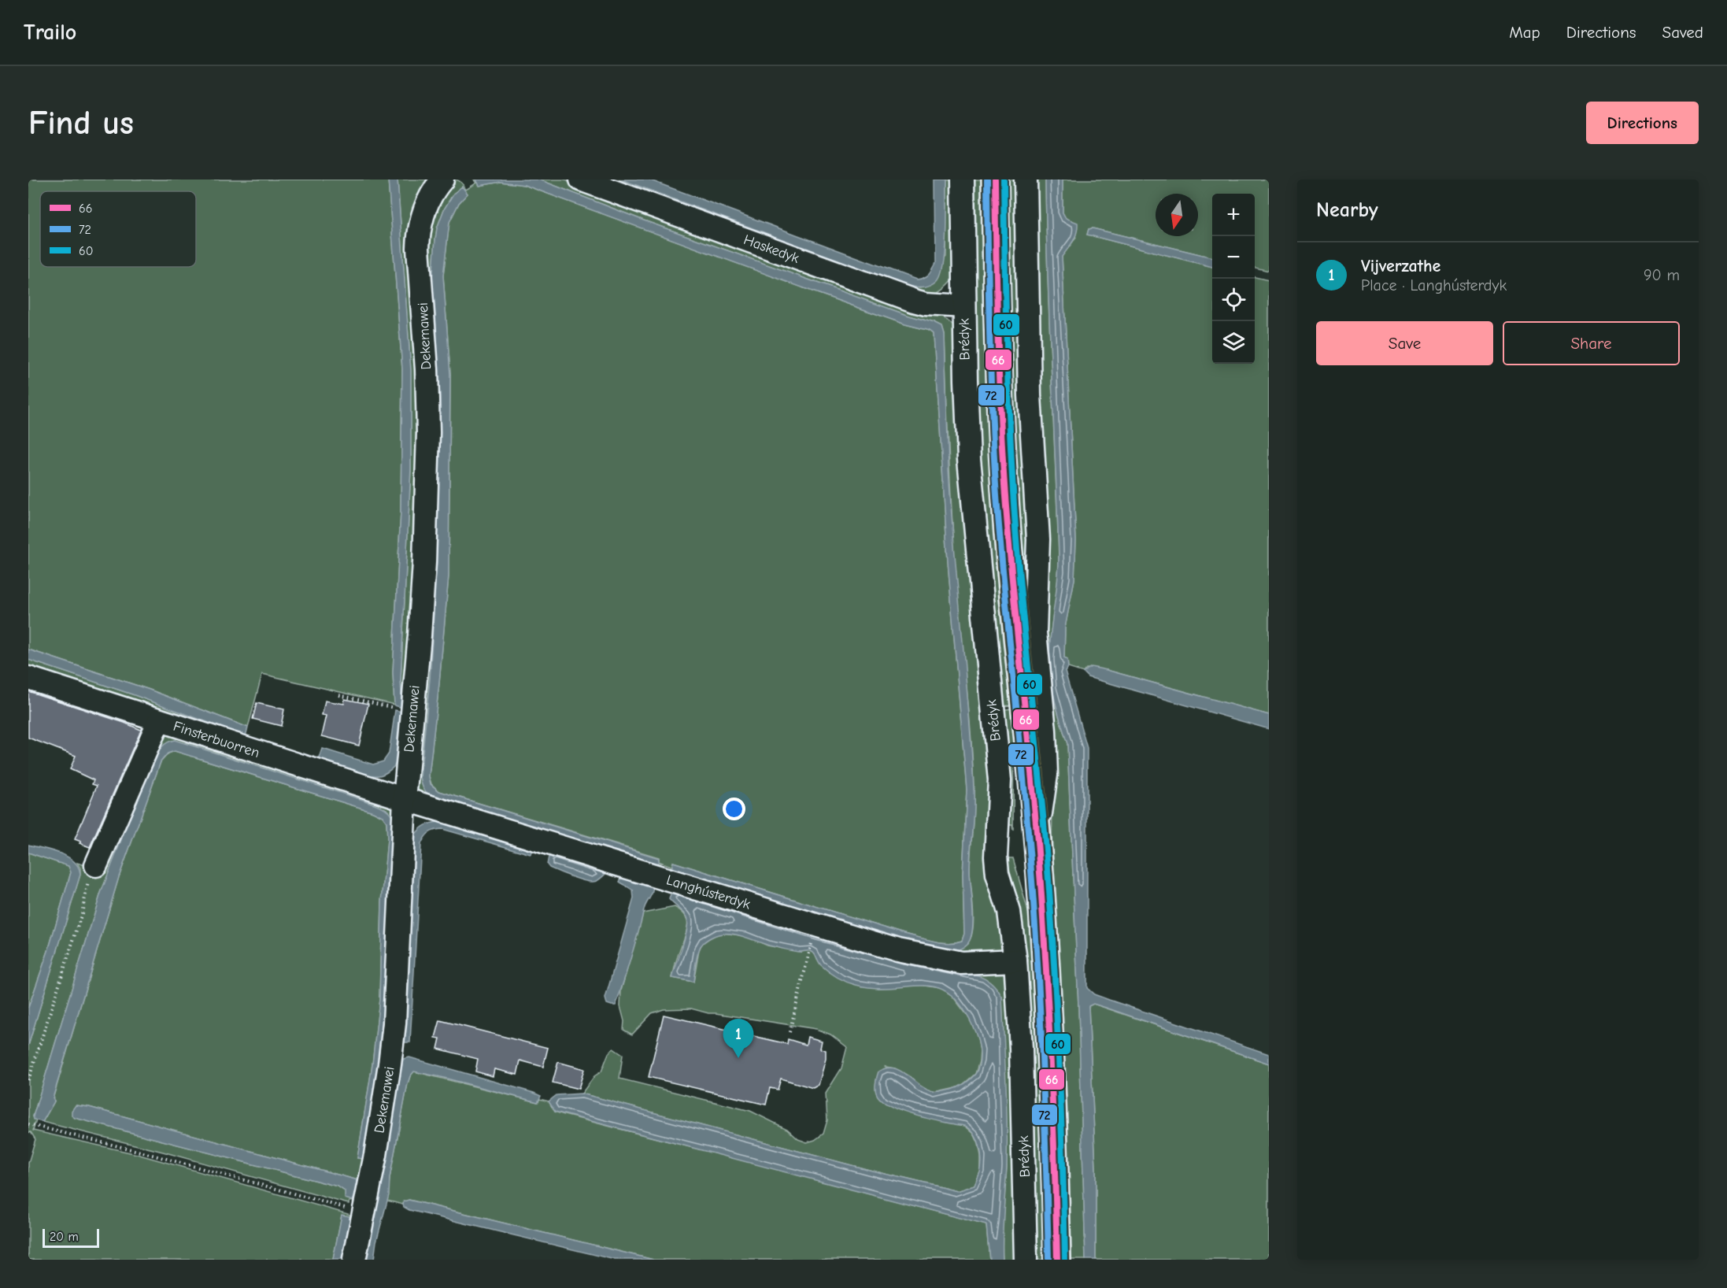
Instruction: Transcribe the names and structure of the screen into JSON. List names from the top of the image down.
{
  "streets": {
    "street": [
      "Haskedyk",
      "Dekemawei",
      "Brédyk",
      "Finsterbuorren",
      "Langhústerdyk"
    ]
  },
  "crossings": [
    ["Haskedyk", "Brédyk"],
    ["Dekemawei", "Finsterbuorren"],
    ["Dekemawei", "Langhústerdyk"],
    ["Brédyk", "Langhústerdyk"],
    ["Finsterbuorren", "Langhústerdyk"]
  ],
  "lines": ["transit line 66", "transit line 72", "transit line 60"],
  "legend": ["66", "72", "60"],
  "scale_bar": "20 m",
  "north": "bottom",
  "page": {
    "header": "Trailo",
    "nav": ["Map", "Directions", "Saved"],
    "buttons": [
      "Directions",
      ["Save", "Share"]
    ],
    "title": "Find us",
    "heading": "Nearby",
    "map_buttons": ["+", "−"],
    "list": [
      {
        "mark": "1",
        "name": "Vijverzathe",
        "note": "Place · Langhústerdyk",
        "value": "90 m"
      }
    ],
    "pins": "1",
    "scale": "20 m"
  }
}
